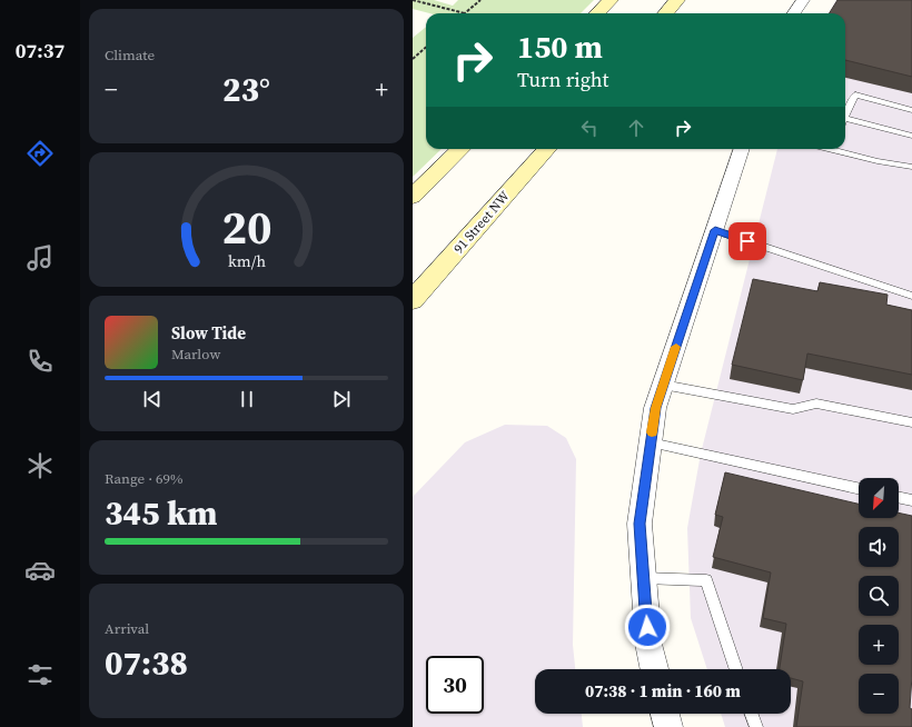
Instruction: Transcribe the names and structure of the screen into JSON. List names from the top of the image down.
{
  "streets": {
    "main road": ["91 Street NW"]
  },
  "north": "bottom left",
  "page": {
    "tabs": "07:37",
    "tile": [
      "Climate",
      ["Range · 69%", "345 km"],
      ["Arrival", "07:38"]
    ],
    "turn": ["150 m", "Turn right"],
    "heat": ["−", "23°", "+"],
    "song": ["Slow Tide", "Marlow"],
    "map_buttons": ["+", "−"],
    "limit": "30",
    "trip": "07:38 · 1 min · 160 m",
    "gauge": ["20", "km/h"]
  }
}
